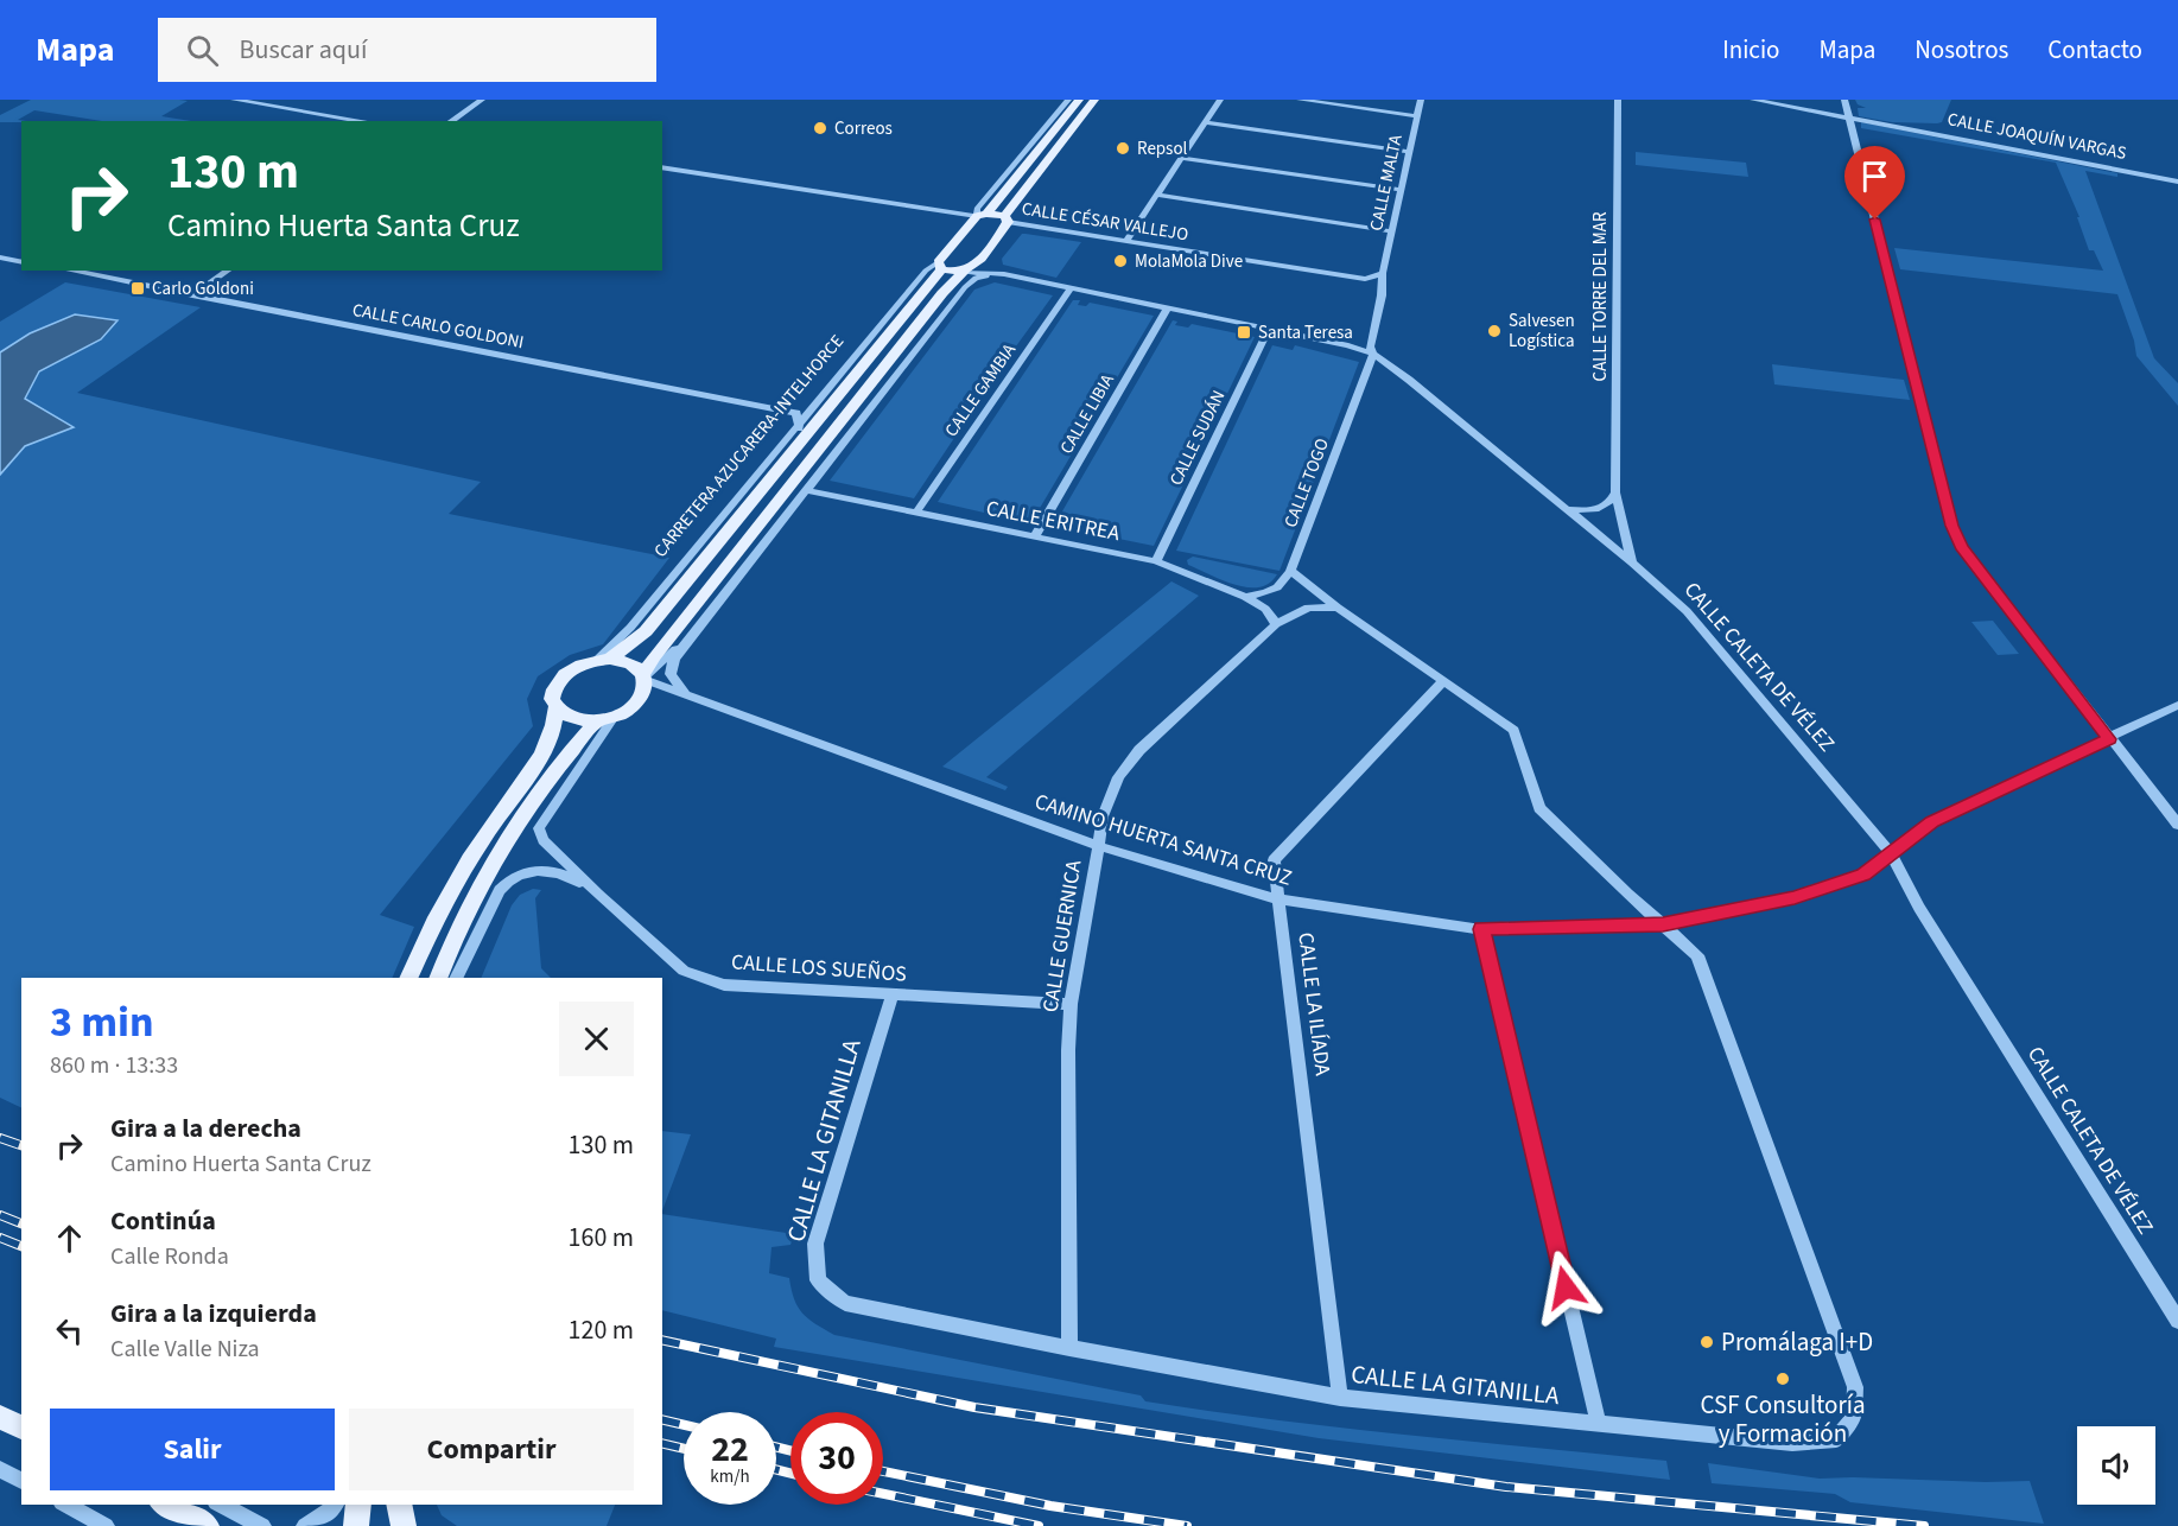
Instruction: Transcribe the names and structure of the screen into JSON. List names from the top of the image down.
{
  "streets": {
    "main road": ["CARRETERA AZUCARERA-INTELHORCE"],
    "street": [
      "CALLE JOAQUÍN VARGAS",
      "CALLE MALTA",
      "CALLE CÉSAR VALLEJO",
      "CALLE TORRE DEL MAR",
      "CALLE CARLO GOLDONI",
      "CALLE GAMBIA",
      "CALLE LIBIA",
      "CALLE SUDÁN",
      "CALLE TOGO",
      "CALLE ERITREA",
      "CALLE CALETA DE VÉLEZ",
      "CAMINO HUERTA SANTA CRUZ",
      "CALLE GUERNICA",
      "CALLE LOS SUEÑOS",
      "CALLE LA ILÍADA",
      "CALLE LA GITANILLA"
    ]
  },
  "crossings": [
    ["CALLE MALTA", "CALLE TOGO"],
    ["CALLE MALTA", "CALLE CALETA DE VÉLEZ"],
    ["CALLE TORRE DEL MAR", "CALLE CALETA DE VÉLEZ"],
    ["CALLE CARLO GOLDONI", "CARRETERA AZUCARERA-INTELHORCE"],
    ["CALLE GAMBIA", "CALLE ERITREA"],
    ["CALLE GAMBIA", "CALLE CALETA DE VÉLEZ"],
    ["CALLE LIBIA", "CALLE ERITREA"],
    ["CALLE LIBIA", "CALLE CALETA DE VÉLEZ"],
    ["CALLE SUDÁN", "CALLE ERITREA"],
    ["CALLE SUDÁN", "CALLE CALETA DE VÉLEZ"],
    ["CARRETERA AZUCARERA-INTELHORCE", "CAMINO HUERTA SANTA CRUZ"],
    ["CARRETERA AZUCARERA-INTELHORCE", "CALLE LOS SUEÑOS"],
    ["CALLE TOGO", "CALLE ERITREA"],
    ["CALLE TOGO", "CALLE CALETA DE VÉLEZ"],
    ["CALLE ERITREA", "CALLE GUERNICA"],
    ["CALLE CALETA DE VÉLEZ", "CAMINO HUERTA SANTA CRUZ"],
    ["CAMINO HUERTA SANTA CRUZ", "CALLE GUERNICA"],
    ["CAMINO HUERTA SANTA CRUZ", "CALLE LOS SUEÑOS"],
    ["CAMINO HUERTA SANTA CRUZ", "CALLE LA ILÍADA"],
    ["CAMINO HUERTA SANTA CRUZ", "CALLE LA GITANILLA"],
    ["CALLE GUERNICA", "CALLE LOS SUEÑOS"],
    ["CALLE GUERNICA", "CALLE LA GITANILLA"],
    ["CALLE LOS SUEÑOS", "CALLE LA GITANILLA"],
    ["CALLE LA ILÍADA", "CALLE LA GITANILLA"]
  ],
  "places": {
    "other": [
      "Correos",
      "Repsol",
      "MolaMola Dive",
      "Salvesen Logística",
      "Promálaga I+D",
      "CSF Consultoría y Formación"
    ],
    "transit": ["Carlo Goldoni", "Santa Teresa"]
  },
  "page": {
    "header": "Mapa",
    "search": "Buscar aquí",
    "nav": [
      "Inicio",
      "Mapa",
      "Nosotros",
      "Contacto"
    ],
    "turn": ["130 m", "Camino Huerta Santa Cruz"],
    "heading": ["3 min", "860 m · 13:33"],
    "list": [
      {
        "name": "Gira a la derecha",
        "note": "Camino Huerta Santa Cruz",
        "value": "130 m"
      },
      {
        "name": "Continúa",
        "note": "Calle Ronda",
        "value": "160 m"
      },
      {
        "name": "Gira a la izquierda",
        "note": "Calle Valle Niza",
        "value": "120 m"
      }
    ],
    "buttons": ["Salir", "Compartir"],
    "speed": "22 km/h",
    "limit": "30"
  }
}
